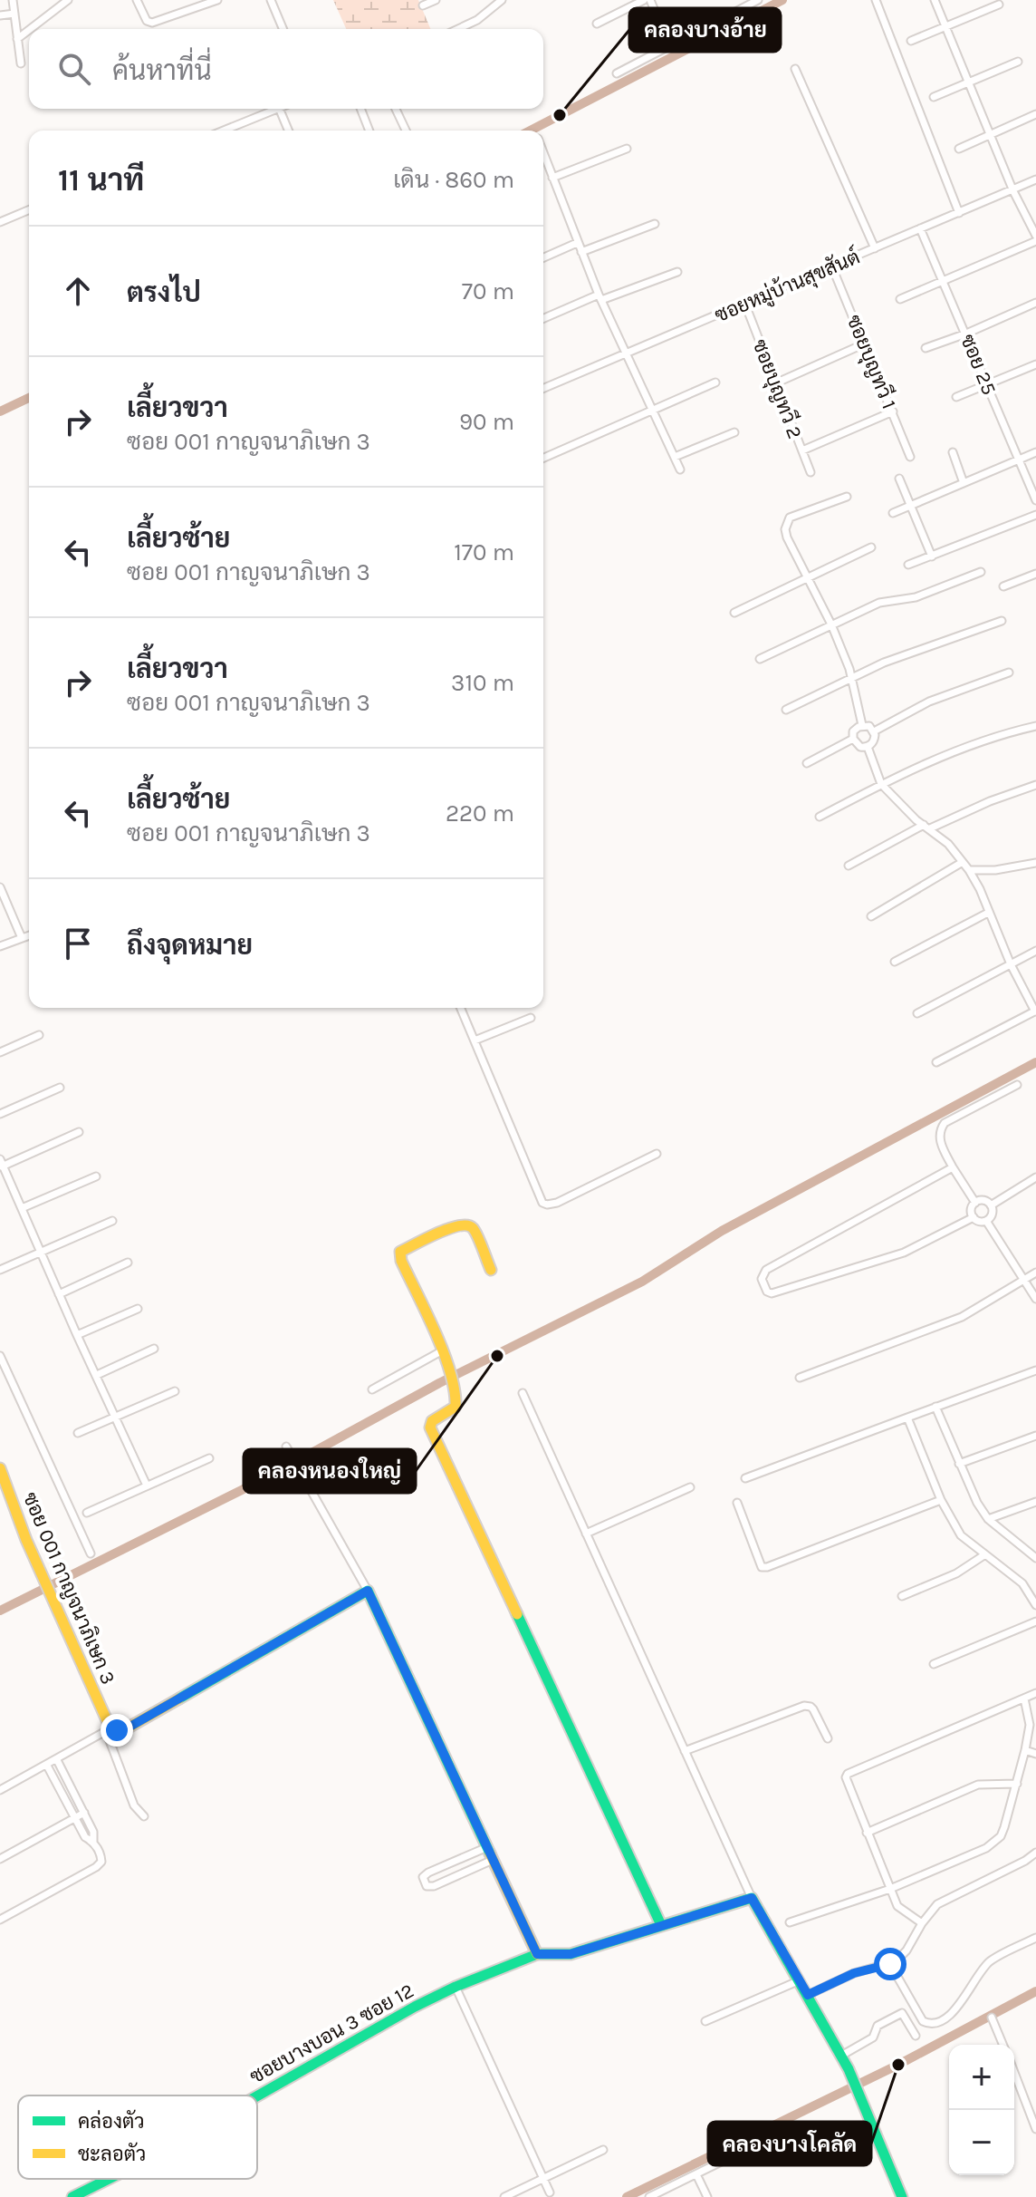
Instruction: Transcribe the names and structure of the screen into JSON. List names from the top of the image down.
{
  "streets": {
    "street": [
      "ซอยหมู่บ้านสุขสันต์",
      "ซอยบุญทวี 1",
      "ซอย 25",
      "ซอยบุญทวี 2",
      "ซอย 001 กาญจนาภิเษก 3",
      "ซอยบางบอน 3 ซอย 12"
    ]
  },
  "crossings": [
    ["ซอยหมู่บ้านสุขสันต์", "ซอยบุญทวี 1"],
    ["ซอยหมู่บ้านสุขสันต์", "ซอย 25"],
    ["ซอยหมู่บ้านสุขสันต์", "ซอยบุญทวี 2"]
  ],
  "places": ["คลองบางอ้าย", "คลองหนองใหญ่", "คลองบางโคลัด"],
  "legend": ["คล่องตัว", "ชะลอตัว"],
  "page": {
    "search": "ค้นหาที่นี่",
    "heading": ["11 นาที", "เดิน · 860 m"],
    "list": [
      ["ตรงไป", "70 m"],
      ["เลี้ยวขวา", "ซอย 001 กาญจนาภิเษก 3", "90 m"],
      ["เลี้ยวซ้าย", "ซอย 001 กาญจนาภิเษก 3", "170 m"],
      ["เลี้ยวขวา", "ซอย 001 กาญจนาภิเษก 3", "310 m"],
      ["เลี้ยวซ้าย", "ซอย 001 กาญจนาภิเษก 3", "220 m"],
      "ถึงจุดหมาย"
    ],
    "map_buttons": ["+", "−"]
  }
}
